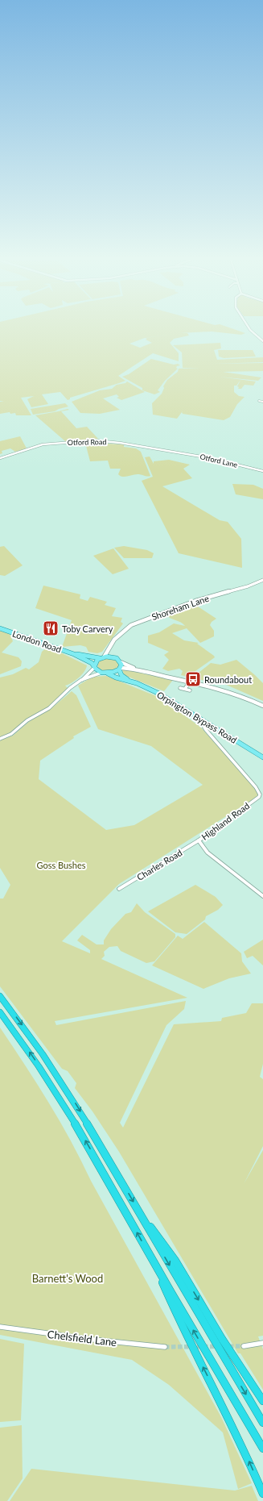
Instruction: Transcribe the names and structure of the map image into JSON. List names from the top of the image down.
{
  "streets": {
    "main road": ["London Road", "Orpington Bypass Road"],
    "street": [
      "Otford Road",
      "Otford Lane",
      "Shoreham Lane",
      "Highland Road",
      "Charles Road",
      "Chelsfield Lane"
    ]
  },
  "crossings": [
    ["Otford Road", "Otford Lane"],
    ["Shoreham Lane", "London Road"],
    ["Shoreham Lane", "Orpington Bypass Road"],
    ["London Road", "Orpington Bypass Road"],
    ["Orpington Bypass Road", "Highland Road"],
    ["Highland Road", "Charles Road"]
  ],
  "parks": ["Goss Bushes", "Barnett's Wood"],
  "places": {
    "restaurant": ["Toby Carvery"],
    "bus stop": ["Roundabout"]
  }
}
